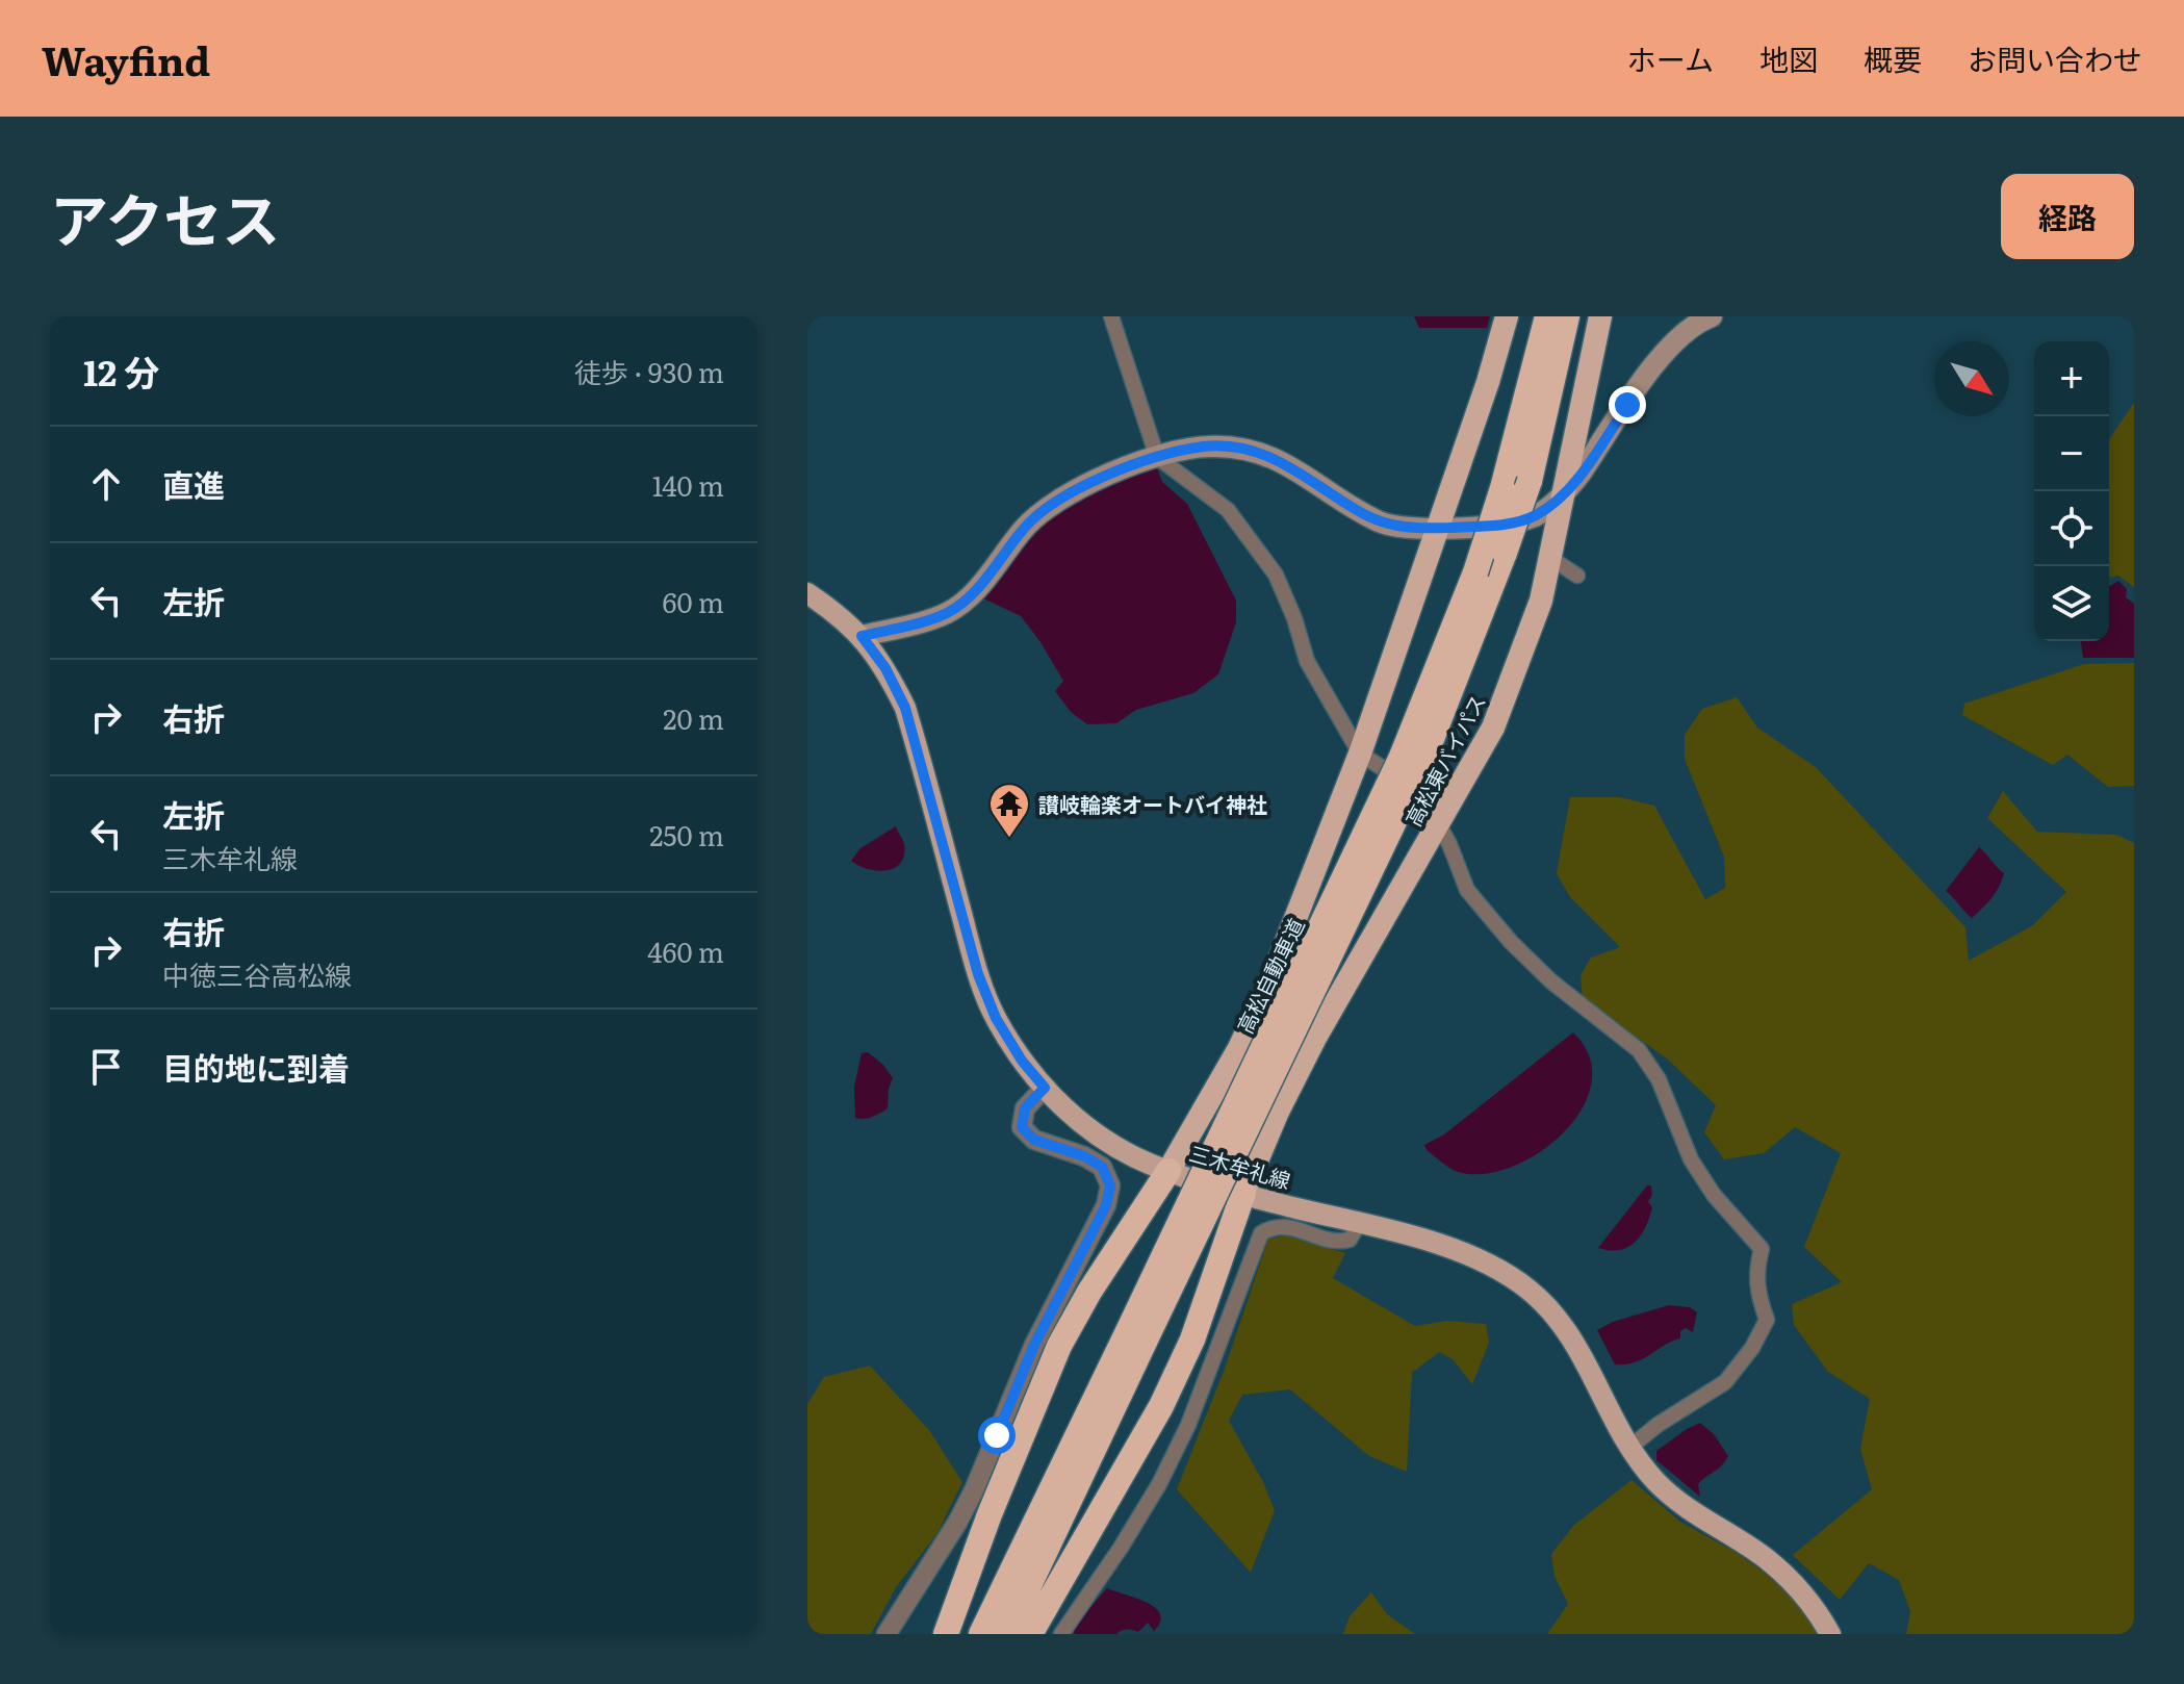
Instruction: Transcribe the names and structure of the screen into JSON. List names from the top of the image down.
{
  "streets": {
    "highway": ["高松東バイパス", "高松自動車道"],
    "main road": ["三木牟礼線"]
  },
  "crossings": [
    ["高松東バイパス", "三木牟礼線"]
  ],
  "places": {
    "temple": ["讃岐輪楽オートバイ神社"]
  },
  "north": "bottom right",
  "page": {
    "header": "Wayfind",
    "nav": [
      "ホーム",
      "地図",
      "概要",
      "お問い合わせ"
    ],
    "title": "アクセス",
    "buttons": "経路",
    "heading": ["12 分", "徒歩 · 930 m"],
    "map_buttons": ["+", "−"],
    "list": [
      ["直進", "140 m"],
      ["左折", "60 m"],
      ["右折", "20 m"],
      ["左折", "三木牟礼線", "250 m"],
      ["右折", "中徳三谷高松線", "460 m"],
      "目的地に到着"
    ]
  }
}
